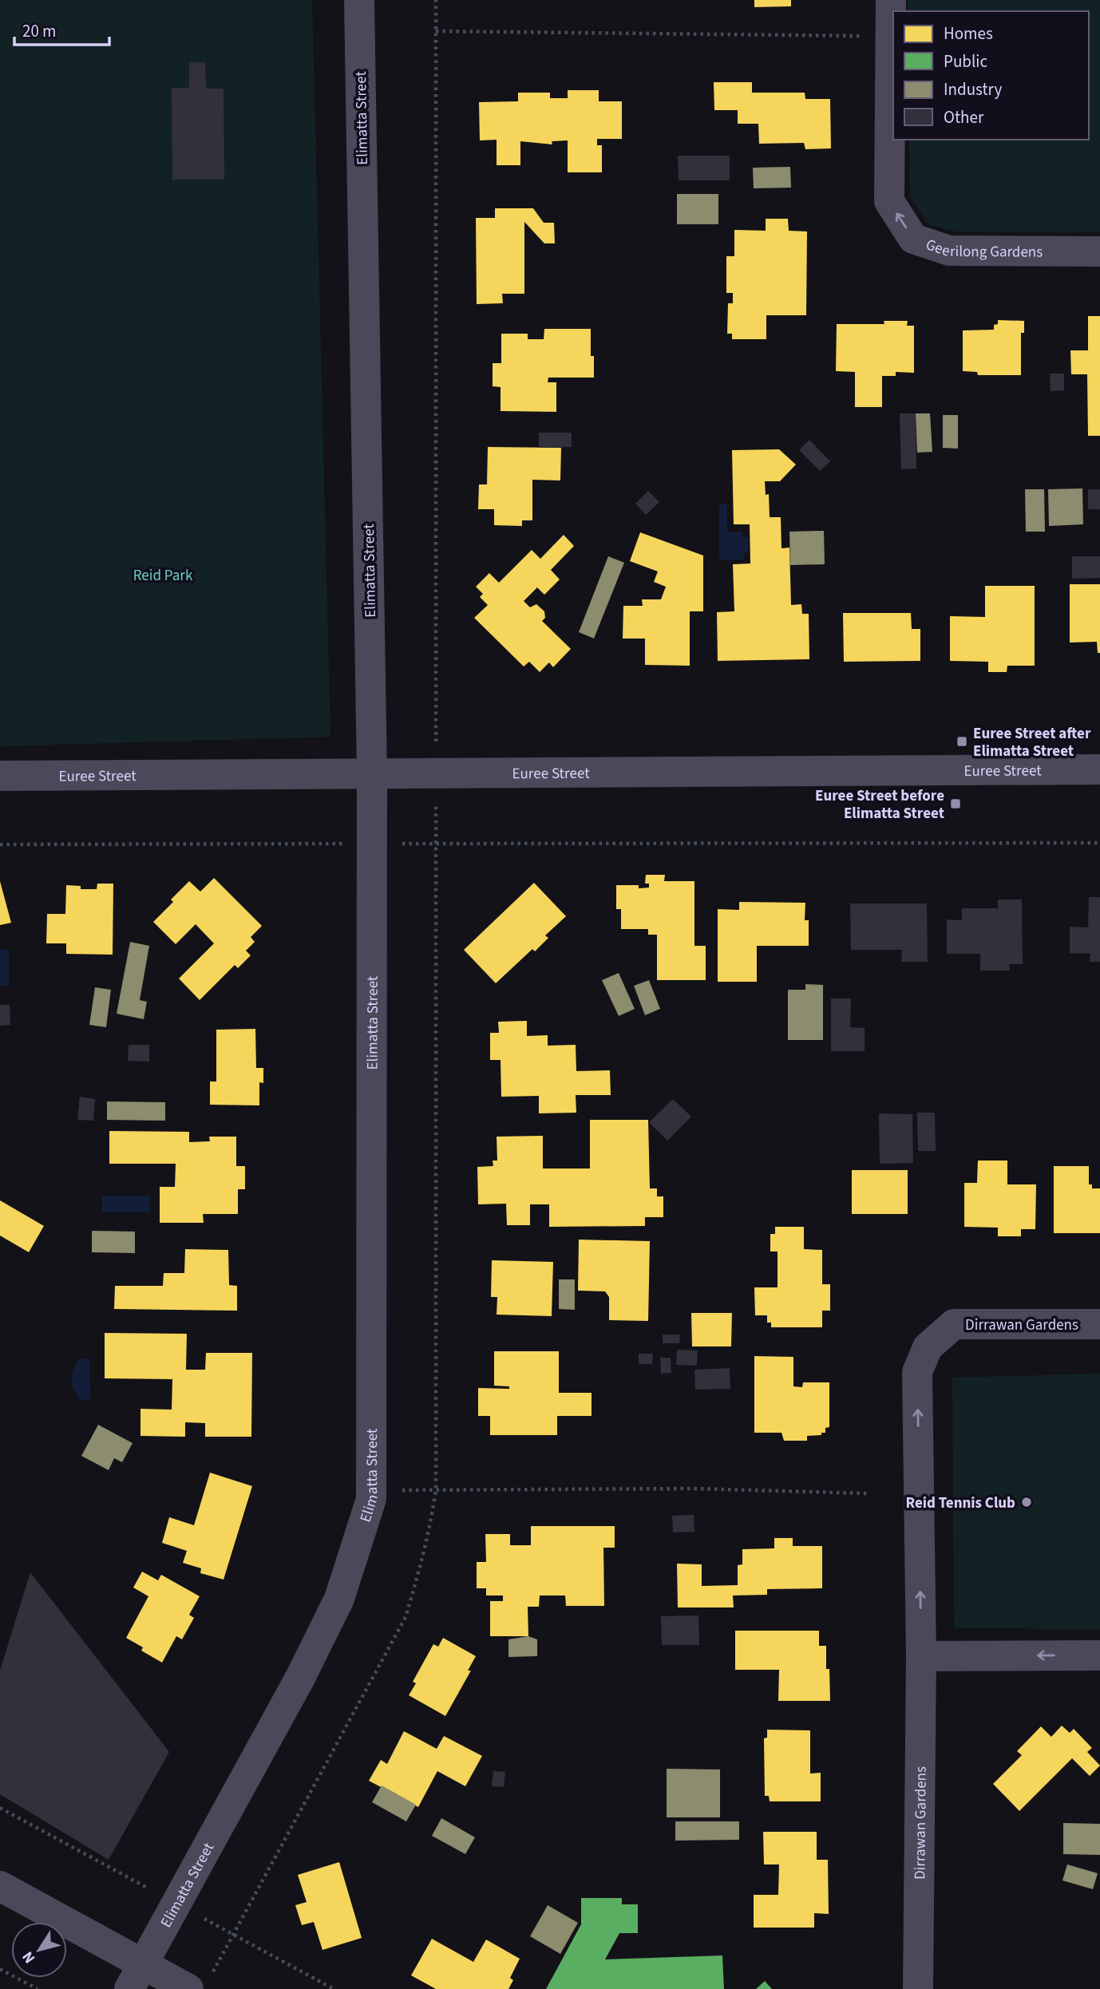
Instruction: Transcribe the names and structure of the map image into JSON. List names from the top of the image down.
{
  "streets": {
    "street": [
      "Elimatta Street",
      "Geerilong Gardens",
      "Euree Street",
      "Dirrawan Gardens"
    ]
  },
  "crossings": [
    ["Elimatta Street", "Euree Street"]
  ],
  "parks": ["Reid Park"],
  "places": {
    "transit": ["Euree Street after Elimatta Street", "Euree Street before Elimatta Street"],
    "other": ["Reid Tennis Club"]
  },
  "legend": [
    "Homes",
    "Public",
    "Industry",
    "Other"
  ],
  "scale_bar": "20 m",
  "north": "bottom left"
}
